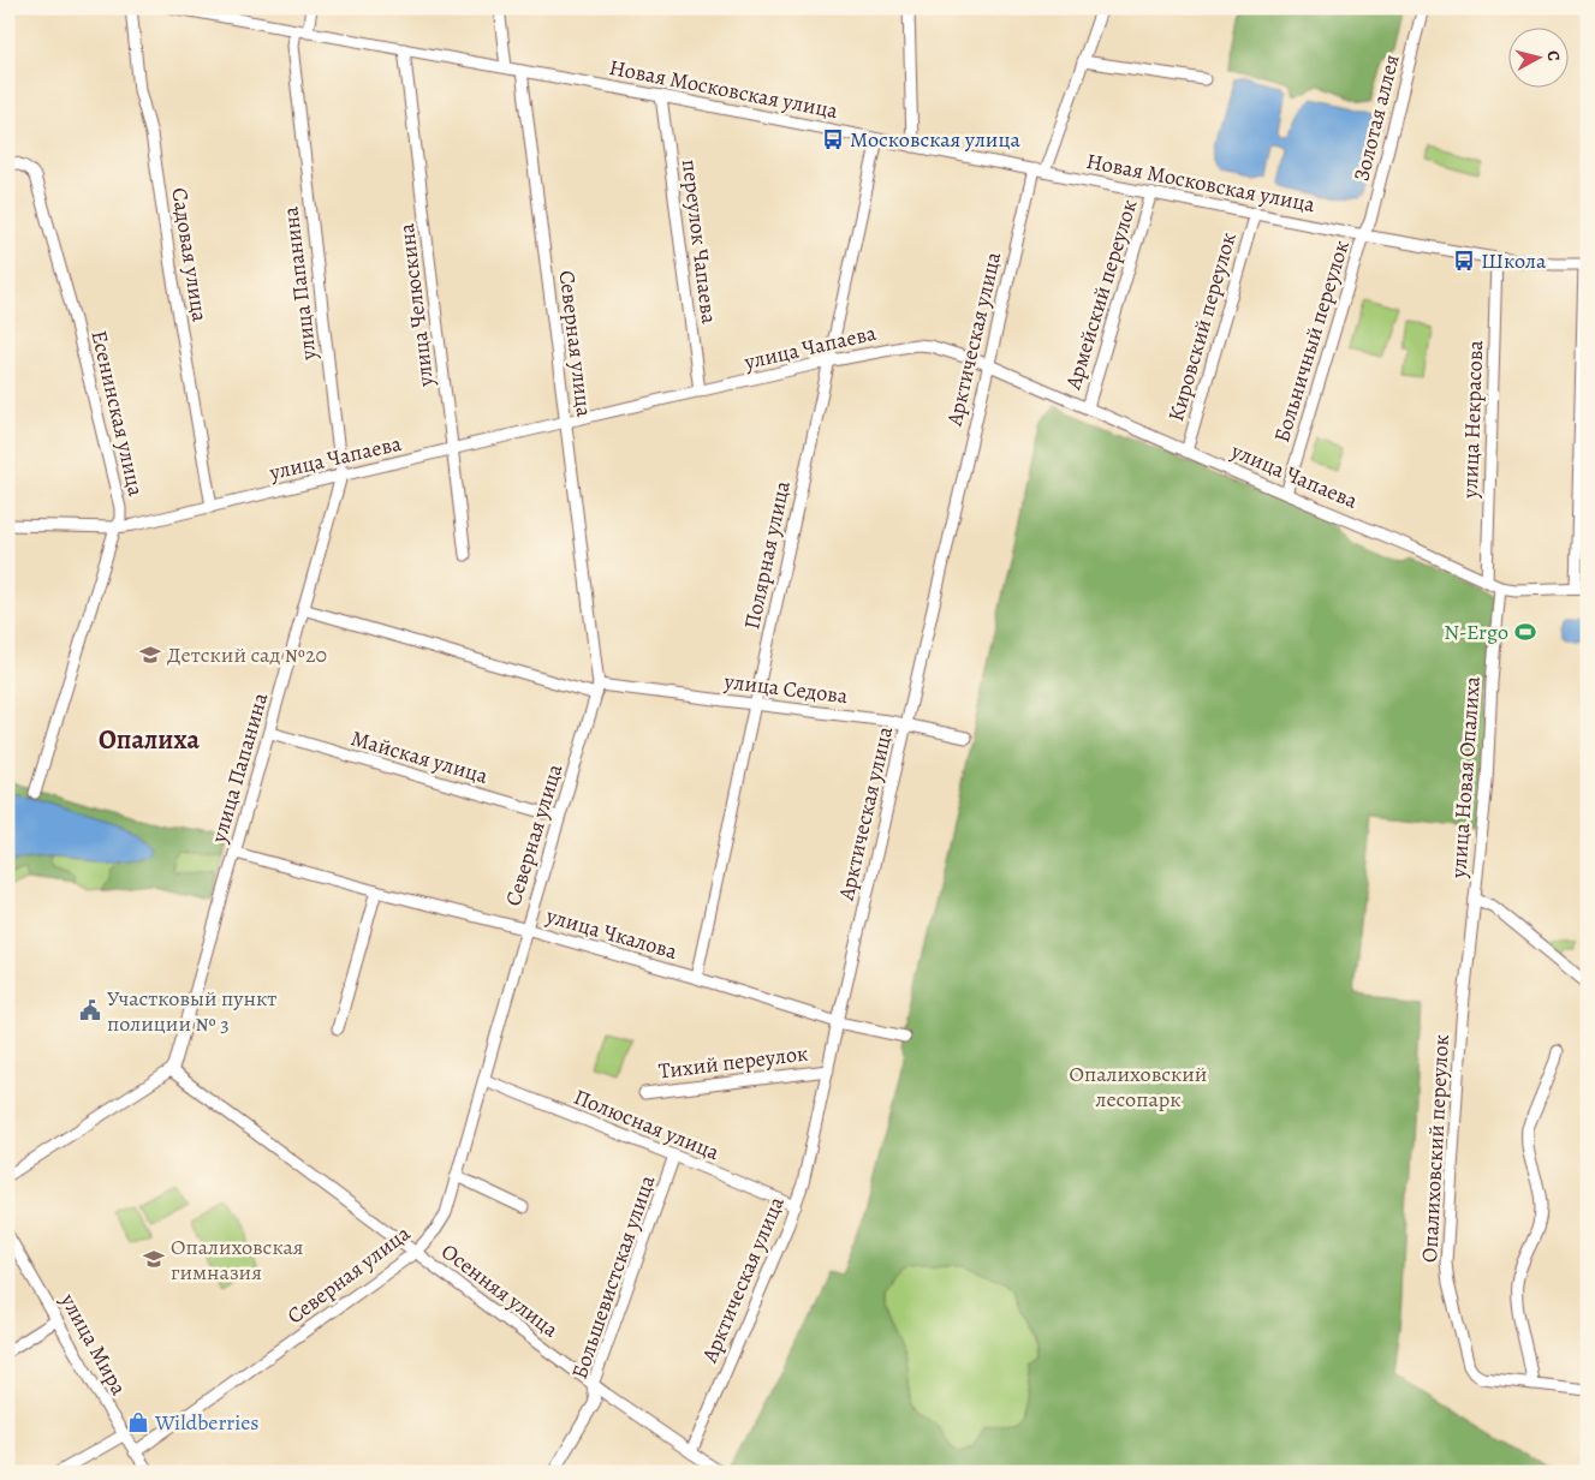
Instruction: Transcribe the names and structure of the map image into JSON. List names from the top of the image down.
{
  "streets": {
    "street": [
      "Новая Московская улица",
      "Золотая аллея",
      "переулок Чапаева",
      "Садовая улица",
      "улица Папанина",
      "Армейский переулок",
      "улица Челюскина",
      "Кировский переулок",
      "Арктическая улица",
      "Больничный переулок",
      "Северная улица",
      "улица Чапаева",
      "Есенинская улица",
      "улица Некрасова",
      "Полярная улица",
      "улица Седова",
      "Майская улица",
      "улица Новая Опалиха",
      "улица Чкалова",
      "Тихий переулок",
      "Полюсная улица",
      "Опалиховский переулок",
      "Большевистская улица",
      "Осенняя улица",
      "улица Мира"
    ]
  },
  "crossings": [
    ["Новая Московская улица", "Золотая аллея"],
    ["Новая Московская улица", "переулок Чапаева"],
    ["Новая Московская улица", "улица Папанина"],
    ["Новая Московская улица", "Армейский переулок"],
    ["Новая Московская улица", "улица Челюскина"],
    ["Новая Московская улица", "Кировский переулок"],
    ["Новая Московская улица", "Арктическая улица"],
    ["Новая Московская улица", "Больничный переулок"],
    ["Новая Московская улица", "Северная улица"],
    ["Новая Московская улица", "улица Некрасова"],
    ["Новая Московская улица", "Полярная улица"],
    ["Золотая аллея", "Больничный переулок"],
    ["переулок Чапаева", "улица Чапаева"],
    ["Садовая улица", "улица Чапаева"],
    ["улица Папанина", "улица Чапаева"],
    ["улица Папанина", "улица Седова"],
    ["улица Папанина", "Майская улица"],
    ["улица Папанина", "улица Чкалова"],
    ["улица Папанина", "Осенняя улица"],
    ["Армейский переулок", "улица Чапаева"],
    ["улица Челюскина", "улица Чапаева"],
    ["Кировский переулок", "улица Чапаева"],
    ["Арктическая улица", "улица Чапаева"],
    ["Арктическая улица", "улица Седова"],
    ["Арктическая улица", "улица Чкалова"],
    ["Арктическая улица", "Тихий переулок"],
    ["Арктическая улица", "Полюсная улица"],
    ["Арктическая улица", "Осенняя улица"],
    ["Больничный переулок", "улица Чапаева"],
    ["Северная улица", "улица Чапаева"],
    ["Северная улица", "улица Седова"],
    ["Северная улица", "Майская улица"],
    ["Северная улица", "улица Чкалова"],
    ["Северная улица", "Полюсная улица"],
    ["Северная улица", "Осенняя улица"],
    ["Северная улица", "улица Мира"],
    ["улица Чапаева", "Есенинская улица"],
    ["улица Чапаева", "улица Некрасова"],
    ["улица Чапаева", "Полярная улица"],
    ["улица Чапаева", "улица Новая Опалиха"],
    ["Полярная улица", "улица Седова"],
    ["Полярная улица", "улица Чкалова"],
    ["улица Новая Опалиха", "Опалиховский переулок"],
    ["Полюсная улица", "Большевистская улица"],
    ["Большевистская улица", "Осенняя улица"]
  ],
  "districts": ["Опалиха"],
  "parks": ["Опалиховский лесопарк"],
  "places": {
    "bus stop": ["Московская улица", "Школа"],
    "sports": ["N-Ergo"],
    "school or university": ["Детский сад №20", "Опалиховская гимназия"],
    "public building": ["Участковый пункт полиции № 3"],
    "shop": ["Wildberries"]
  },
  "north": "right"
}
